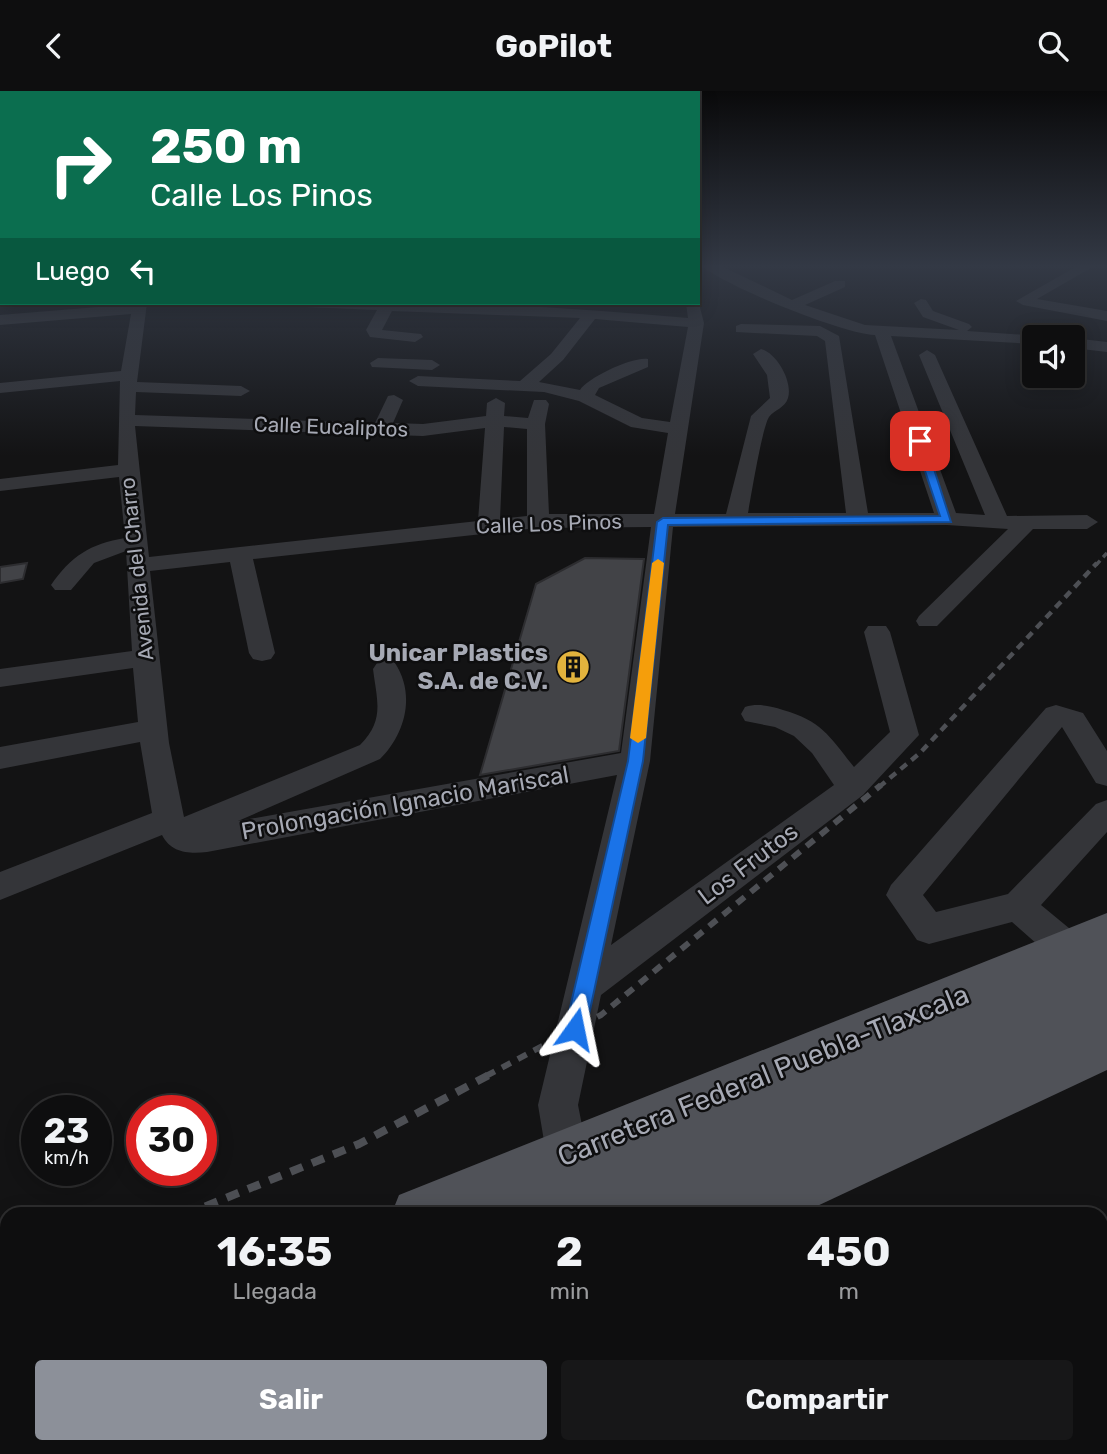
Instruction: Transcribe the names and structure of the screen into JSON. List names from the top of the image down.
{
  "streets": {
    "main road": ["Carretera Federal Puebla-Tlaxcala"],
    "street": [
      "Calle Eucaliptos",
      "Calle Los Pinos",
      "Avenida del Charro",
      "Prolongación Ignacio Mariscal",
      "Los Frutos"
    ]
  },
  "crossings": [
    ["Calle Eucaliptos", "Avenida del Charro"],
    ["Calle Los Pinos", "Avenida del Charro"],
    ["Avenida del Charro", "Prolongación Ignacio Mariscal"]
  ],
  "places": {
    "building": ["Unicar Plastics S.A. de C.V."]
  },
  "page": {
    "header": "GoPilot",
    "turn": ["250 m", "Calle Los Pinos"],
    "then": "Luego",
    "speed": "23 km/h",
    "limit": "30",
    "eta": [
      "16:35",
      "Llegada",
      "2",
      "min",
      "450",
      "m"
    ],
    "buttons": ["Salir", "Compartir"]
  }
}
